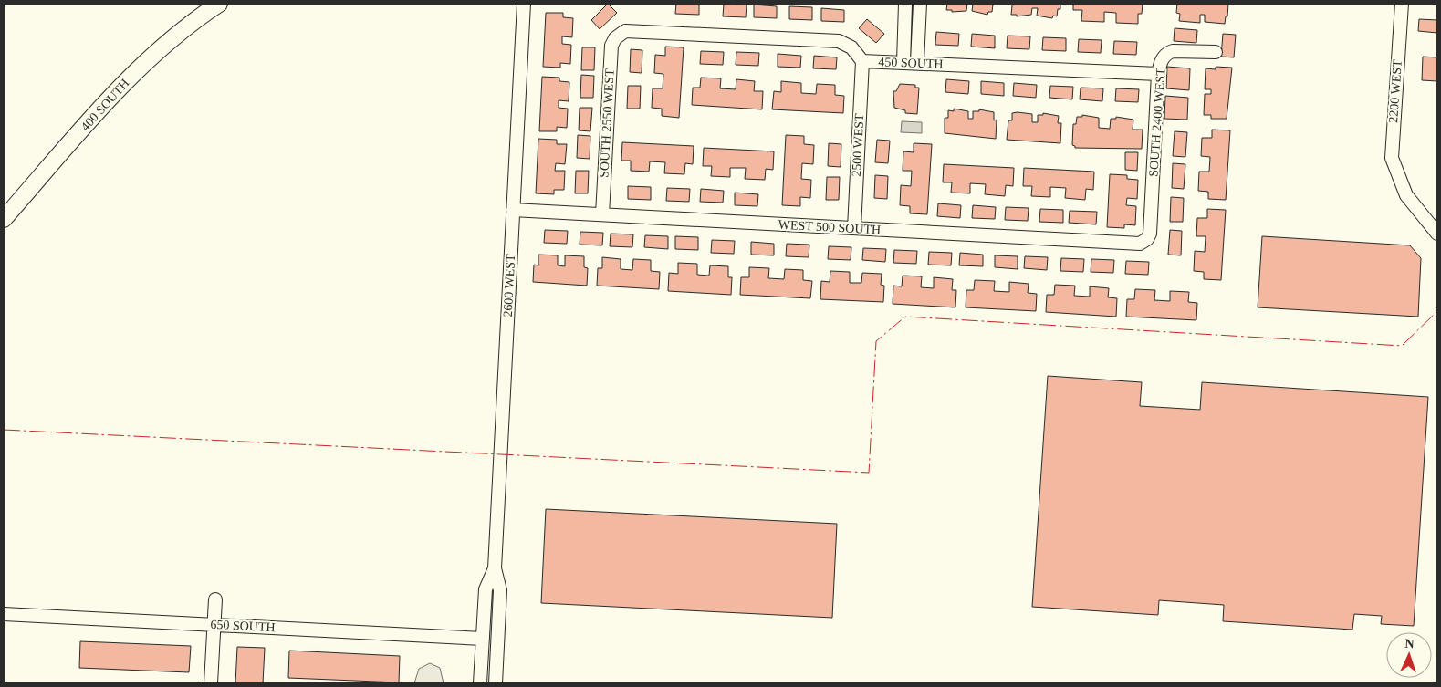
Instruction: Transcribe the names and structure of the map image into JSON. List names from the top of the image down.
{
  "streets": {
    "main road": ["400 SOUTH"],
    "street": [
      "450 SOUTH",
      "2200 WEST",
      "SOUTH 2400 WEST",
      "SOUTH 2550 WEST",
      "2500 WEST",
      "WEST 500 SOUTH",
      "2600 WEST",
      "650 SOUTH"
    ]
  },
  "crossings": [
    ["450 SOUTH", "SOUTH 2400 WEST"],
    ["450 SOUTH", "SOUTH 2550 WEST"],
    ["450 SOUTH", "2500 WEST"],
    ["SOUTH 2400 WEST", "WEST 500 SOUTH"],
    ["SOUTH 2550 WEST", "WEST 500 SOUTH"],
    ["2500 WEST", "WEST 500 SOUTH"],
    ["WEST 500 SOUTH", "2600 WEST"],
    ["2600 WEST", "650 SOUTH"]
  ],
  "north": "top"
}
